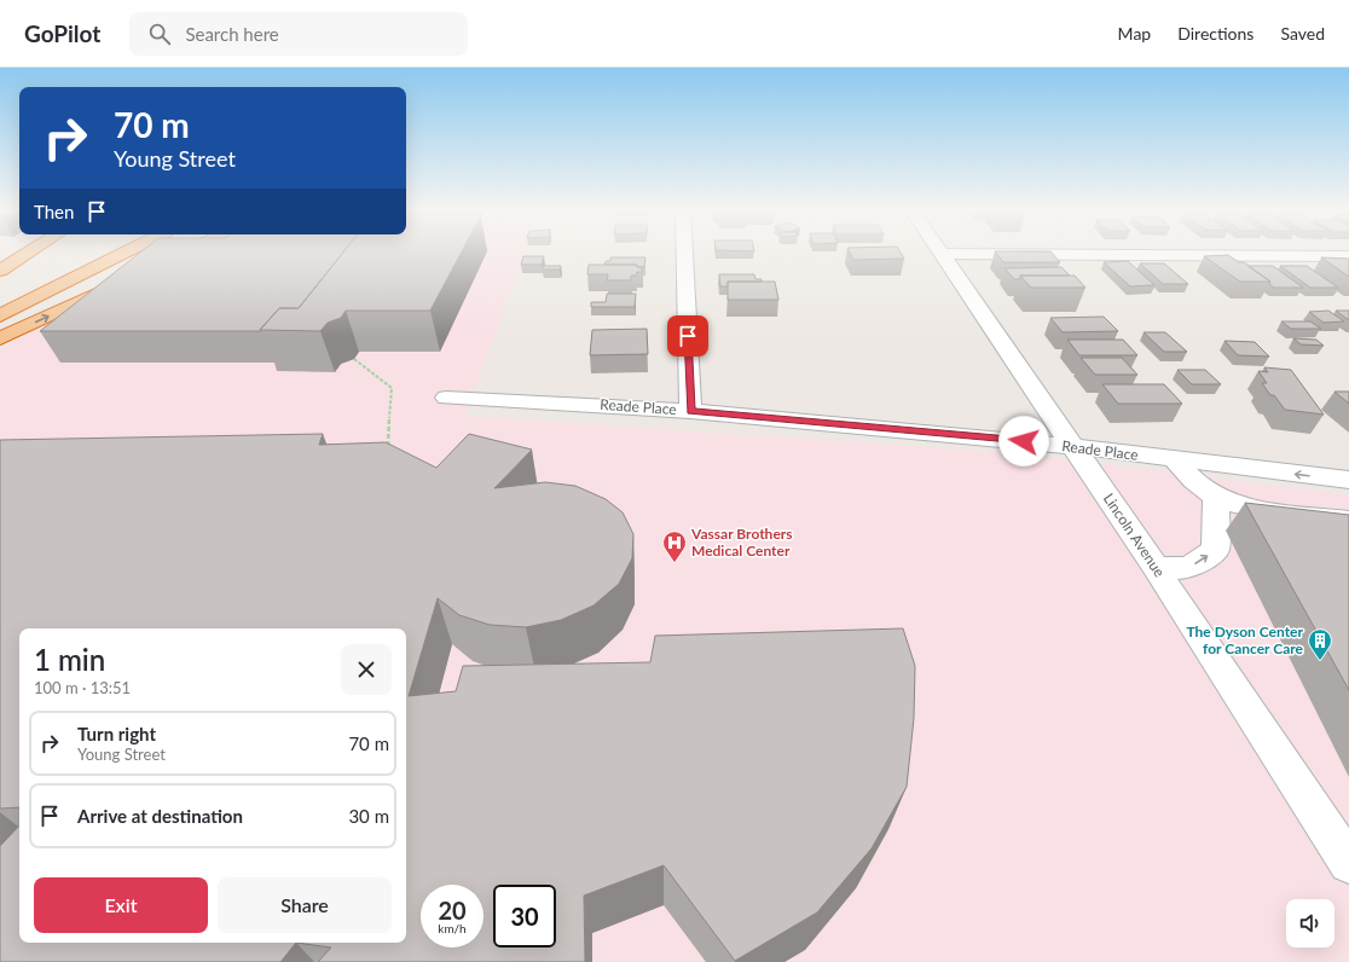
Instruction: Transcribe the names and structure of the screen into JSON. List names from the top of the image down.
{
  "streets": {
    "street": ["Reade Place", "Lincoln Avenue"]
  },
  "crossings": [
    ["Reade Place", "Lincoln Avenue"]
  ],
  "places": {
    "hospital": ["Vassar Brothers Medical Center"],
    "building": ["The Dyson Center for Cancer Care"]
  },
  "page": {
    "header": "GoPilot",
    "search": "Search here",
    "nav": ["Map", "Directions", "Saved"],
    "turn": ["70 m", "Young Street"],
    "then": "Then",
    "heading": ["1 min", "100 m · 13:51"],
    "list": [
      {
        "name": "Turn right",
        "note": "Young Street",
        "value": "70 m"
      },
      {
        "name": "Arrive at destination",
        "value": "30 m"
      }
    ],
    "buttons": ["Exit", "Share"],
    "speed": "20 km/h",
    "limit": "30"
  }
}
